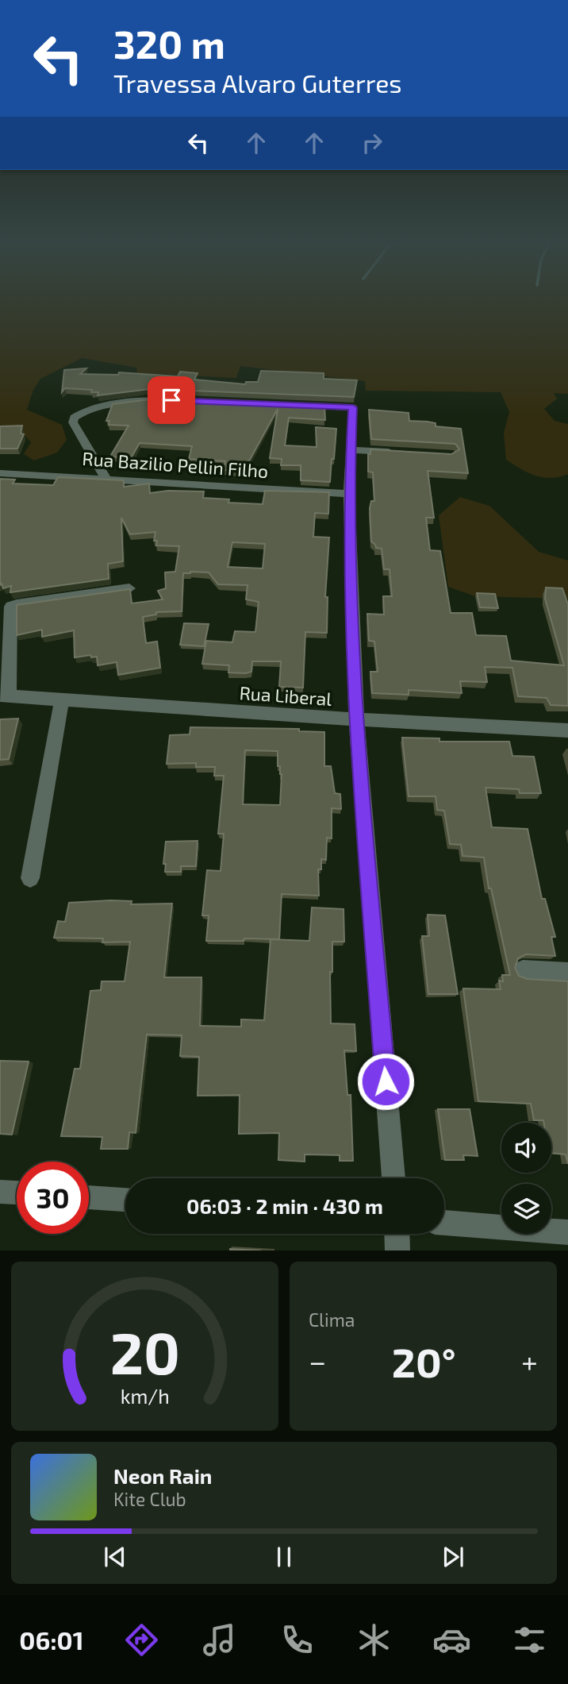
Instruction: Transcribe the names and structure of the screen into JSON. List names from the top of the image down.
{
  "streets": {
    "street": ["Rua Bazilio Pellin Filho", "Rua Liberal"]
  },
  "page": {
    "turn": ["320 m", "Travessa Alvaro Guterres"],
    "limit": "30",
    "trip": "06:03 · 2 min · 430 m",
    "tile": "Clima",
    "heat": ["−", "20°", "+"],
    "song": ["Neon Rain", "Kite Club"],
    "tabs": "06:01",
    "gauge": ["20", "km/h"]
  }
}
